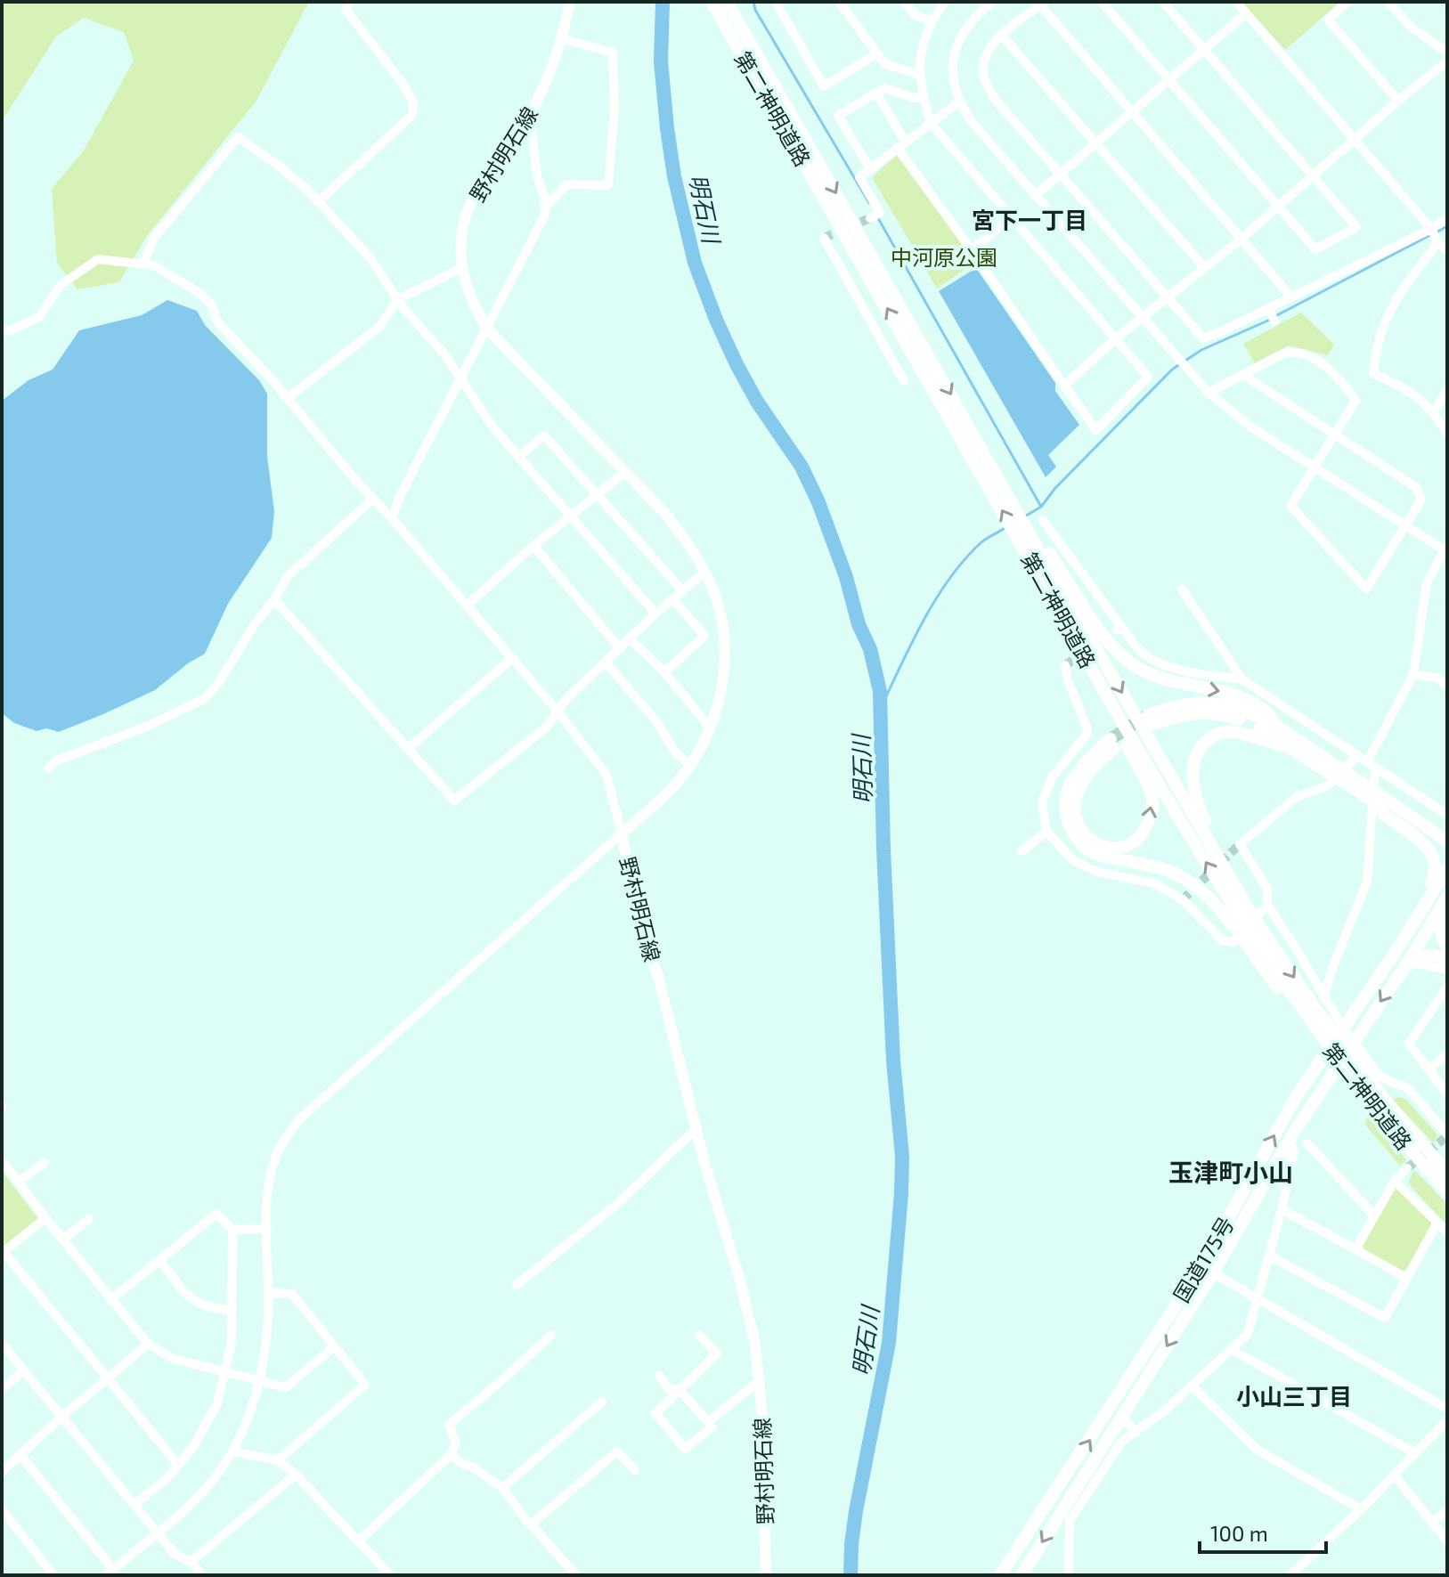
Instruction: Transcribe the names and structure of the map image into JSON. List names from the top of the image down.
{
  "streets": {
    "highway": ["第二神明道路", "国道175号"],
    "main road": ["野村明石線"]
  },
  "districts": ["宮下一丁目", "玉津町小山", "小山三丁目"],
  "water": ["明石川"],
  "parks": ["中河原公園"],
  "scale_bar": "100 m"
}
